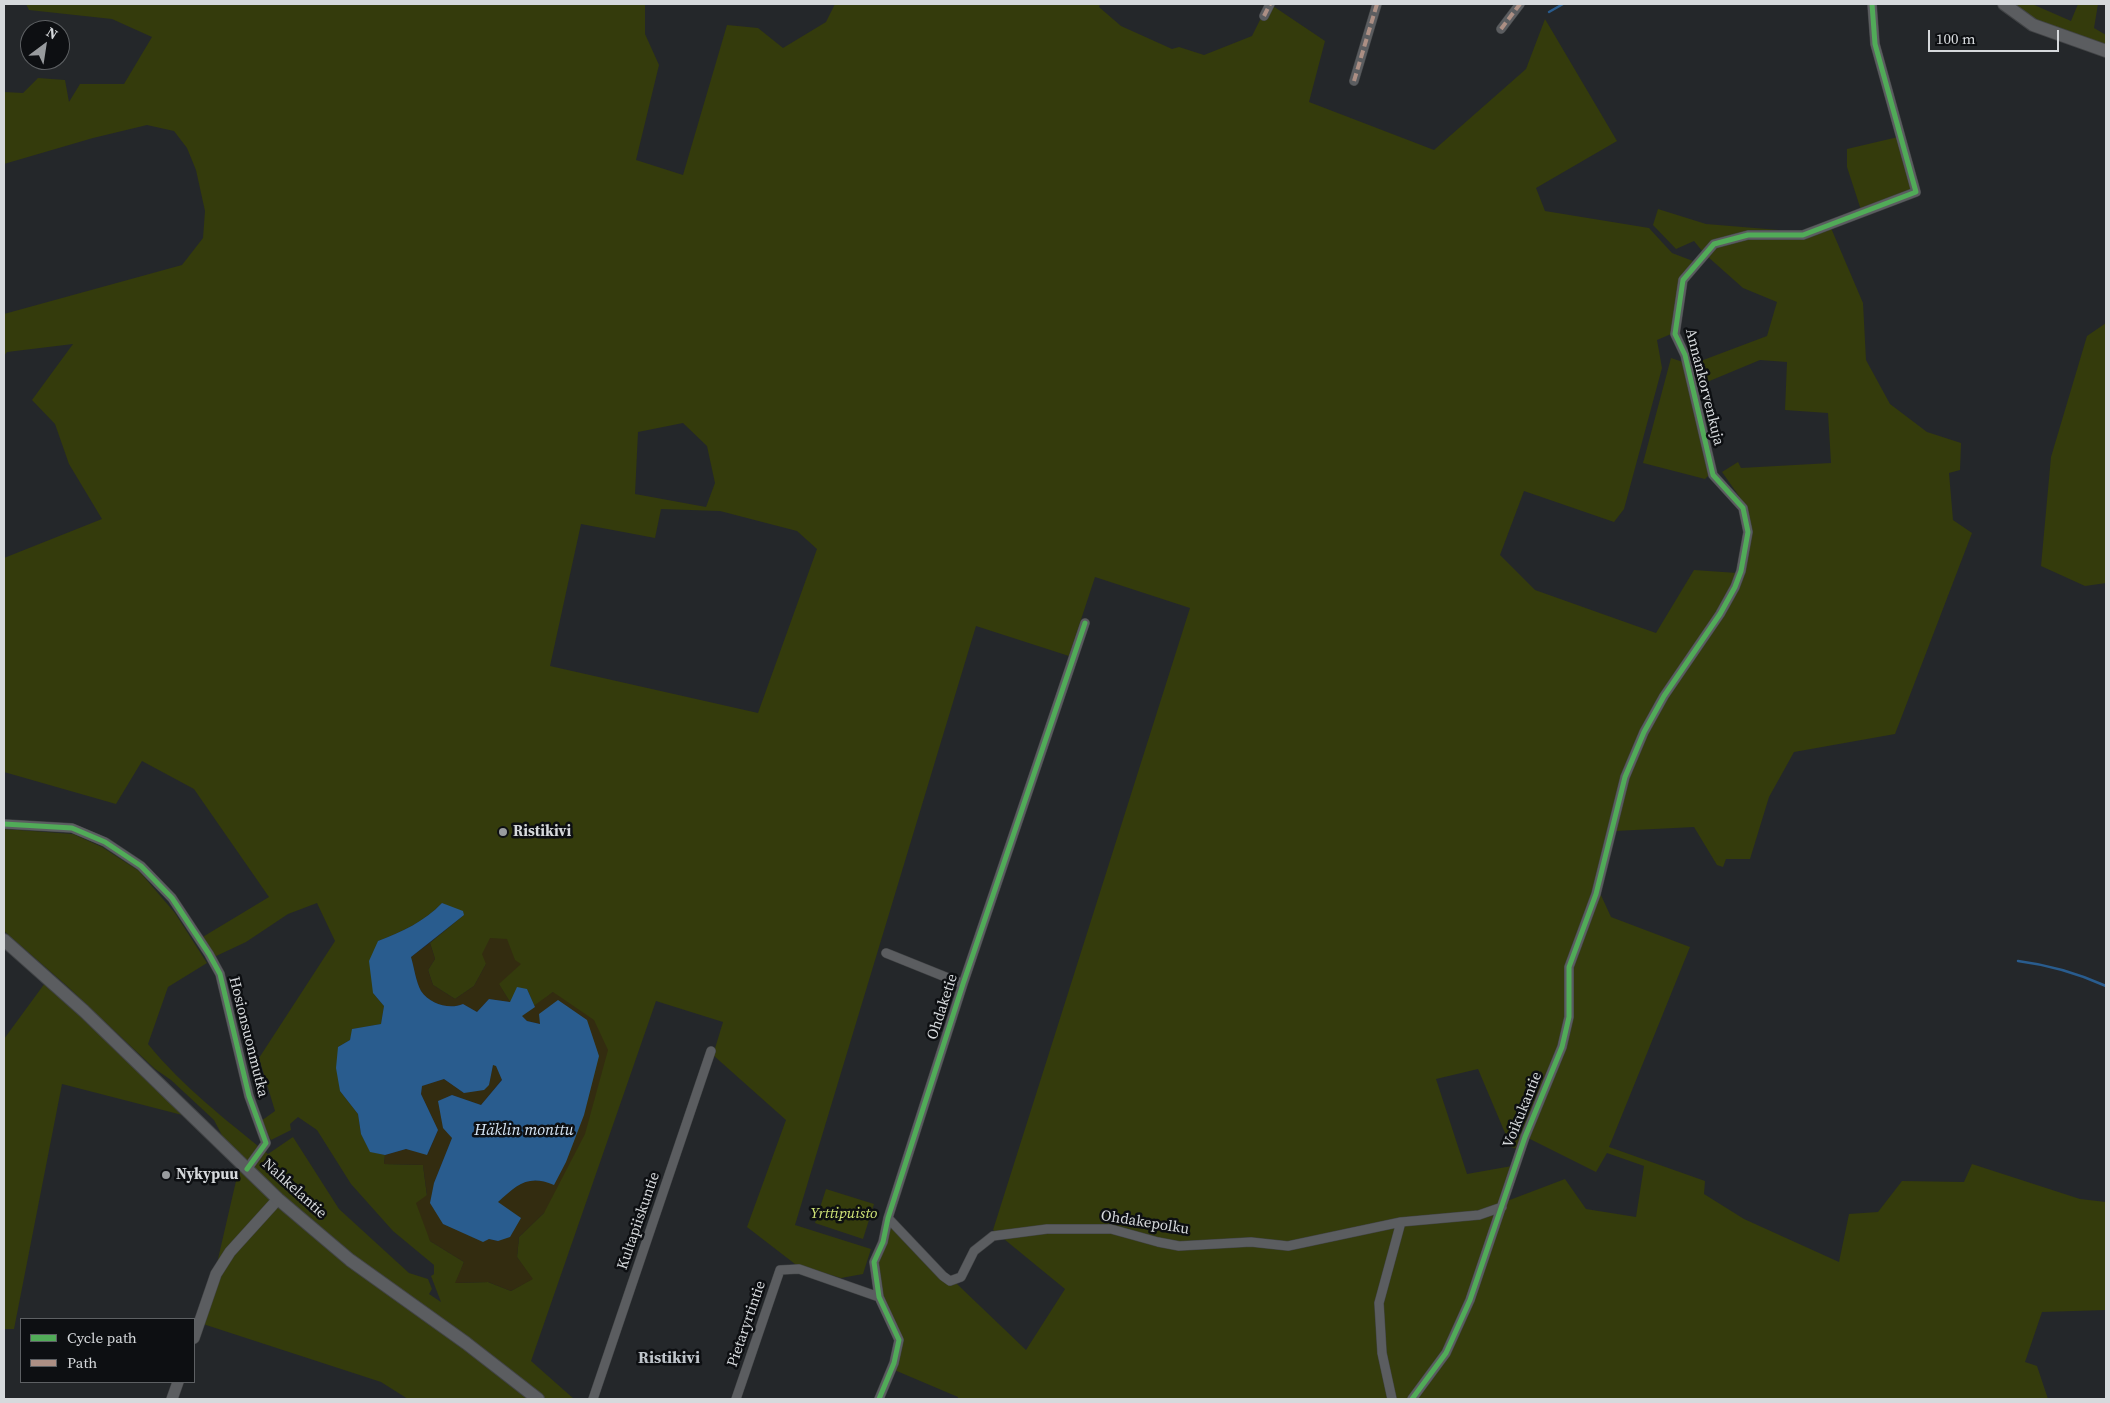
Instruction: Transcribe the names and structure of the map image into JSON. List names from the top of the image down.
{
  "streets": {
    "main road": ["Nahkelantie"],
    "street": [
      "Annankorvenkuja",
      "Ohdaketie",
      "Hosionsuonmutka",
      "Voikukantie",
      "Kultapiiskuntie",
      "Ohdakepolku",
      "Pietaryrtintie"
    ]
  },
  "crossings": [
    ["Annankorvenkuja", "Voikukantie"],
    ["Ohdaketie", "Ohdakepolku"],
    ["Ohdaketie", "Pietaryrtintie"],
    ["Hosionsuonmutka", "Nahkelantie"],
    ["Voikukantie", "Ohdakepolku"]
  ],
  "districts": ["Ristikivi"],
  "water": ["Häklin monttu"],
  "parks": ["Yrttipuisto"],
  "places": ["Ristikivi", "Nykypuu"],
  "legend": ["Cycle path", "Path"],
  "scale_bar": "100 m",
  "north": "top right"
}
